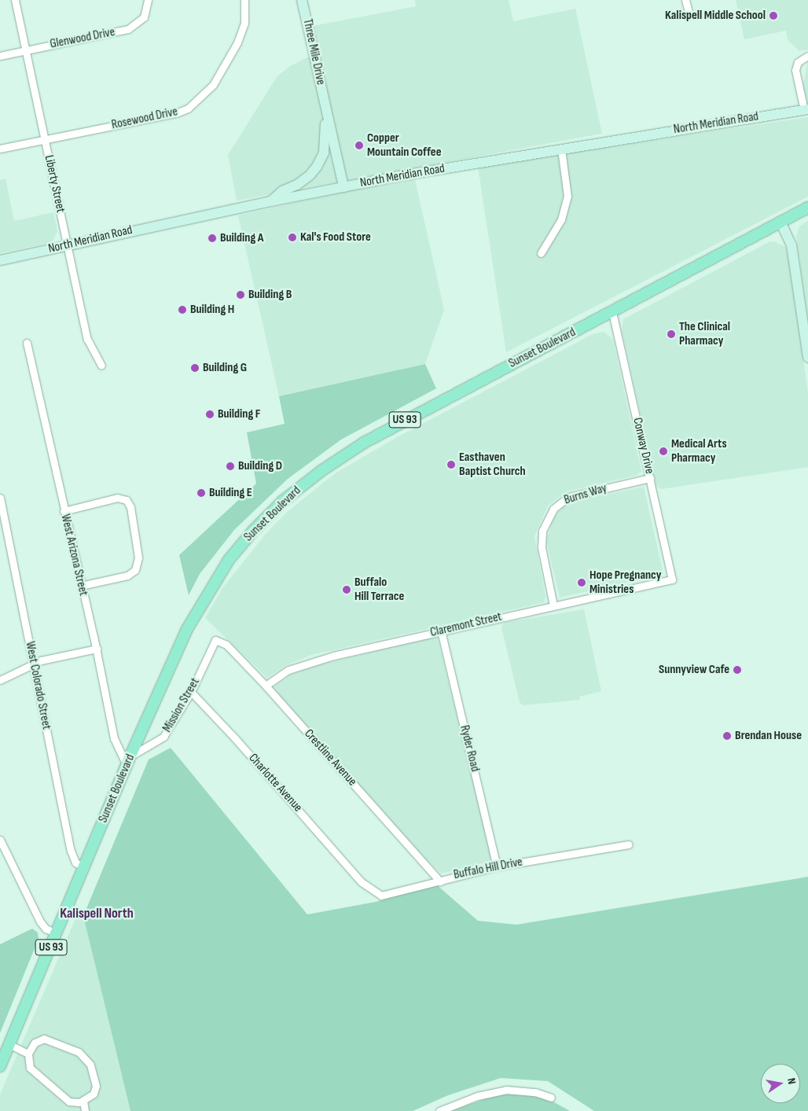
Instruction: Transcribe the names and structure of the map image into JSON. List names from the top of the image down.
{
  "streets": {
    "main road": [
      "Three Mile Drive",
      "North Meridian Road",
      "Sunset Boulevard",
      "US 93"
    ],
    "street": [
      "Glenwood Drive",
      "Rosewood Drive",
      "Liberty Street",
      "Conway Drive",
      "Burns Way",
      "West Arizona Street",
      "Claremont Street",
      "West Colorado Street",
      "Mission Street",
      "Ryder Road",
      "Crestline Avenue",
      "Charlotte Avenue",
      "Buffalo Hill Drive"
    ]
  },
  "crossings": [
    ["Glenwood Drive", "Liberty Street"],
    ["Three Mile Drive", "North Meridian Road"],
    ["Rosewood Drive", "Liberty Street"],
    ["North Meridian Road", "Liberty Street"],
    ["Sunset Boulevard", "Conway Drive"],
    ["Sunset Boulevard", "West Arizona Street"],
    ["Sunset Boulevard", "West Colorado Street"],
    ["Sunset Boulevard", "Mission Street"],
    ["Conway Drive", "Burns Way"],
    ["Conway Drive", "Claremont Street"],
    ["Burns Way", "Claremont Street"],
    ["West Arizona Street", "Mission Street"],
    ["Claremont Street", "Ryder Road"],
    ["Claremont Street", "Crestline Avenue"],
    ["Mission Street", "Crestline Avenue"],
    ["Mission Street", "Charlotte Avenue"],
    ["Ryder Road", "Buffalo Hill Drive"],
    ["Crestline Avenue", "Buffalo Hill Drive"],
    ["Charlotte Avenue", "Buffalo Hill Drive"]
  ],
  "districts": ["Kalispell North"],
  "places": [
    "Kalispell Middle School",
    "Copper Mountain Coffee",
    "Kal's Food Store",
    "Building A",
    "Building B",
    "Building H",
    "The Clinical Pharmacy",
    "Building G",
    "Building F",
    "Medical Arts Pharmacy",
    "Easthaven Baptist Church",
    "Building D",
    "Building E",
    "Hope Pregnancy Ministries",
    "Buffalo Hill Terrace",
    "Sunnyview Cafe",
    "Brendan House"
  ],
  "north": "right"
}
